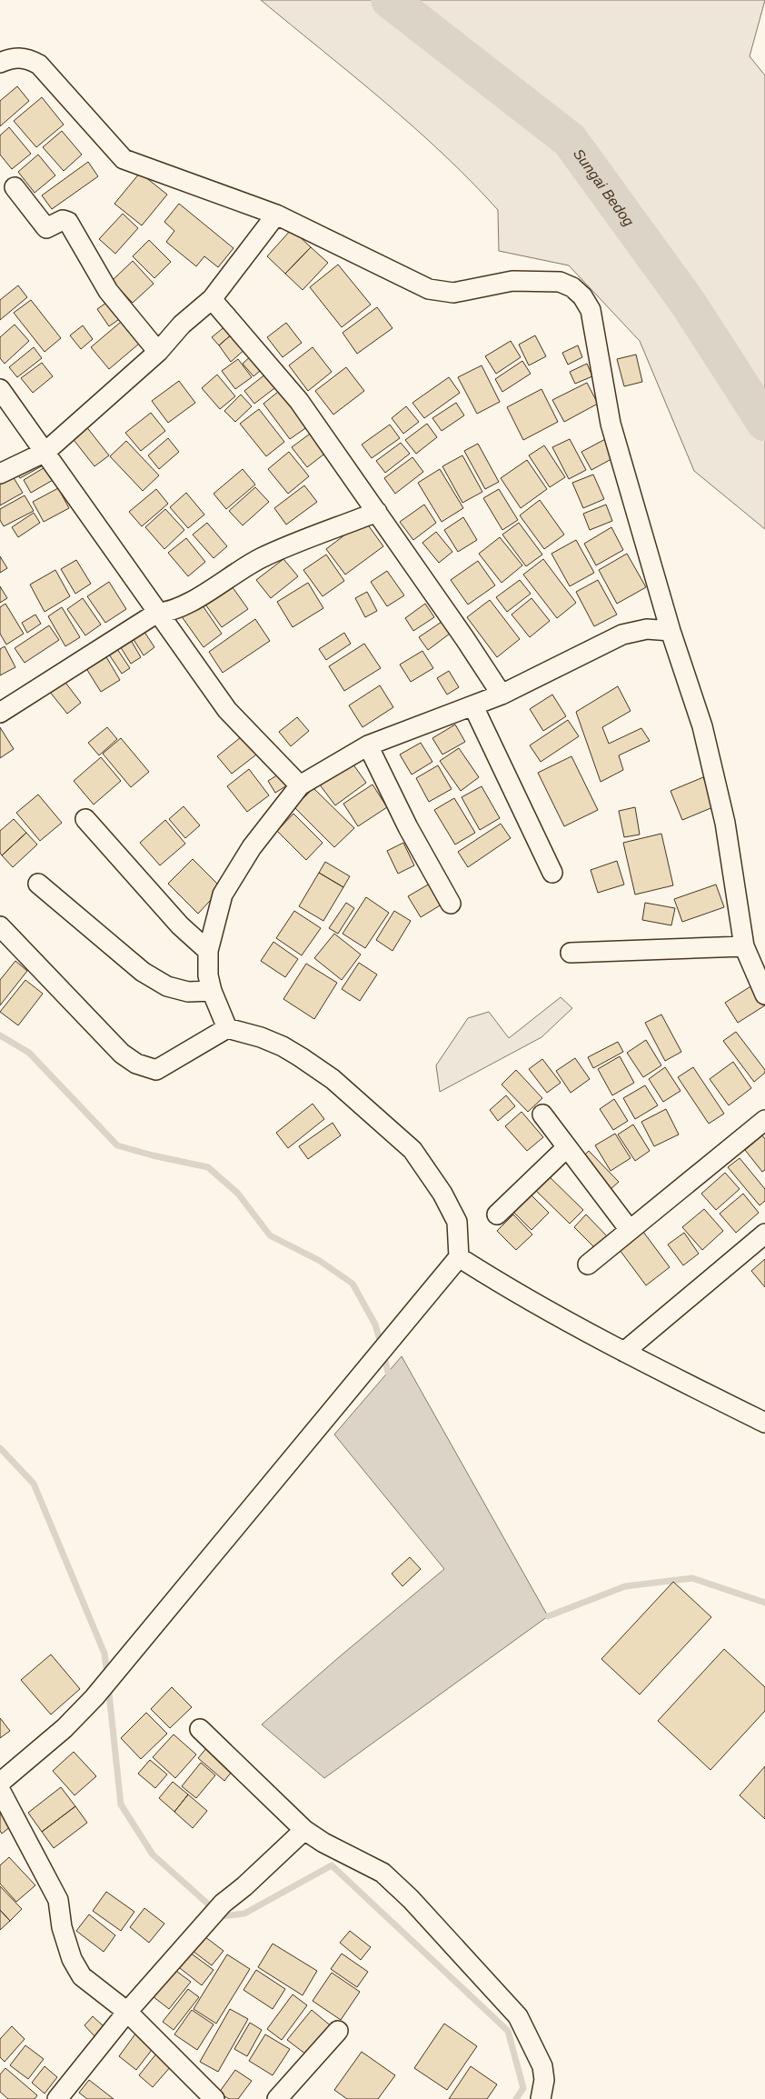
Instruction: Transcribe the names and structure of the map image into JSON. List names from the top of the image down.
{
  "water": ["Sungai Bedog"]
}
